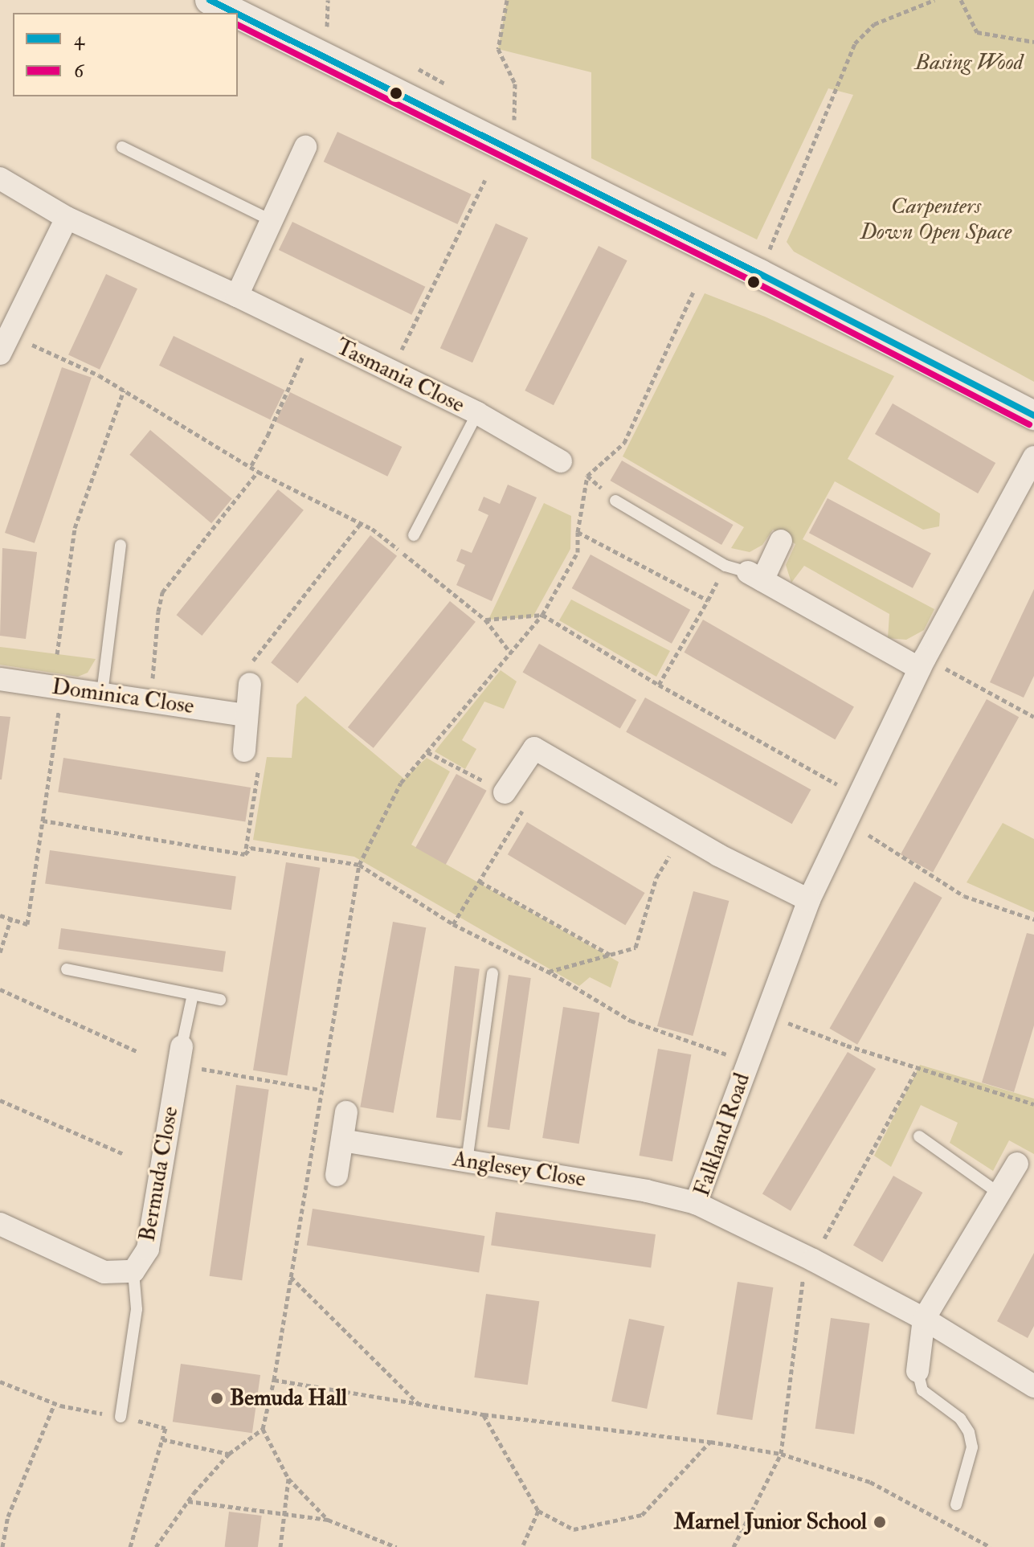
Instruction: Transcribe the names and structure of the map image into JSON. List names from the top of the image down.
{
  "streets": {
    "street": [
      "Tasmania Close",
      "Dominica Close",
      "Falkland Road",
      "Anglesey Close",
      "Bermuda Close"
    ]
  },
  "crossings": [
    ["Falkland Road", "Anglesey Close"]
  ],
  "parks": ["Basing Wood", "Carpenters Down Open Space"],
  "places": ["Bemuda Hall", "Marnel Junior School"],
  "lines": ["transit line 4", "transit line 6"],
  "legend": ["4", "6"]
}
